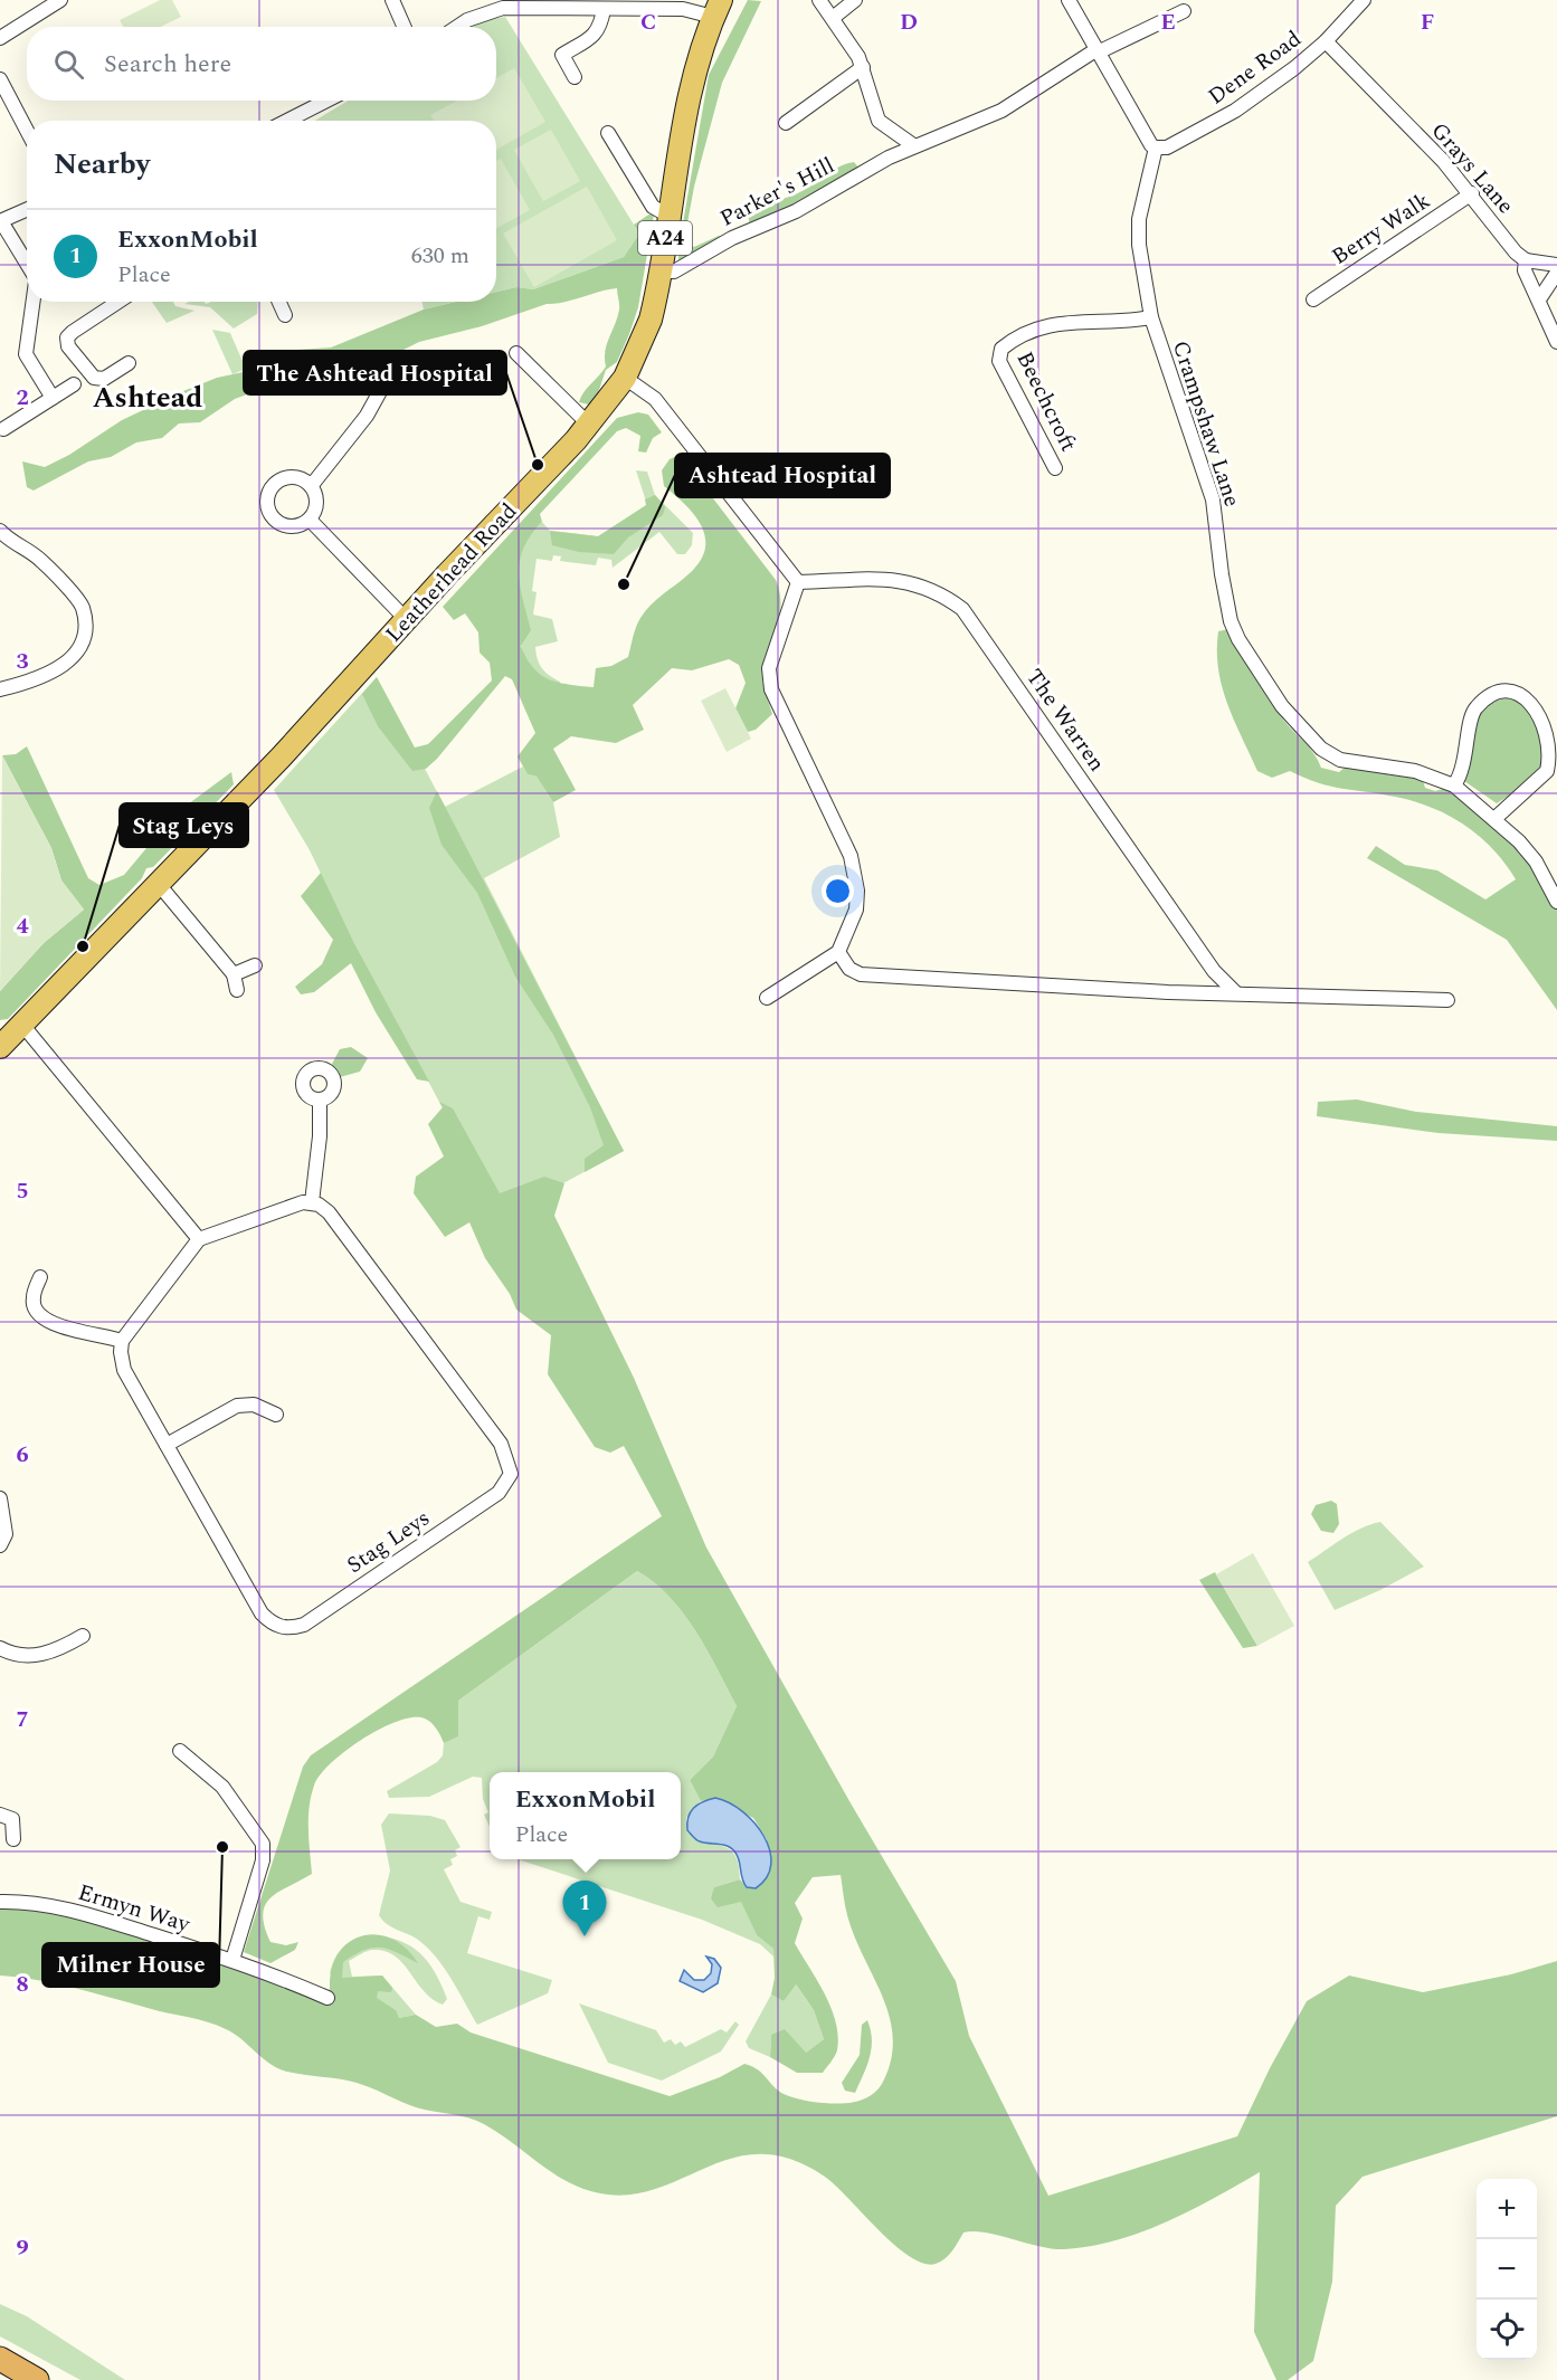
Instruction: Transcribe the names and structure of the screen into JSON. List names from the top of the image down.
{
  "streets": {
    "highway": ["A24", "Leatherhead Road"],
    "street": [
      "Dene Road",
      "Grays Lane",
      "Parker's Hill",
      "Berry Walk",
      "Beechcroft",
      "Crampshaw Lane",
      "The Warren",
      "Stag Leys",
      "Ermyn Way"
    ]
  },
  "crossings": [
    ["Dene Road", "Grays Lane"],
    ["Dene Road", "Crampshaw Lane"],
    ["Grays Lane", "Berry Walk"],
    ["Parker's Hill", "Leatherhead Road"],
    ["Beechcroft", "Crampshaw Lane"]
  ],
  "districts": ["Ashtead"],
  "places": [
    "The Ashtead Hospital",
    "Ashtead Hospital",
    "Stag Leys",
    "Milner House"
  ],
  "page": {
    "search": "Search here",
    "heading": "Nearby",
    "list": [
      {
        "mark": "1",
        "name": "ExxonMobil",
        "note": "Place",
        "value": "630 m"
      }
    ],
    "popup": ["ExxonMobil", "Place"],
    "pins": "1",
    "map_buttons": ["+", "−"]
  },
  "grid": {
    "columns": [
      "C",
      "D",
      "E",
      "F"
    ],
    "rows": [
      "2",
      "3",
      "4",
      "5",
      "6",
      "7",
      "8",
      "9"
    ]
  }
}
